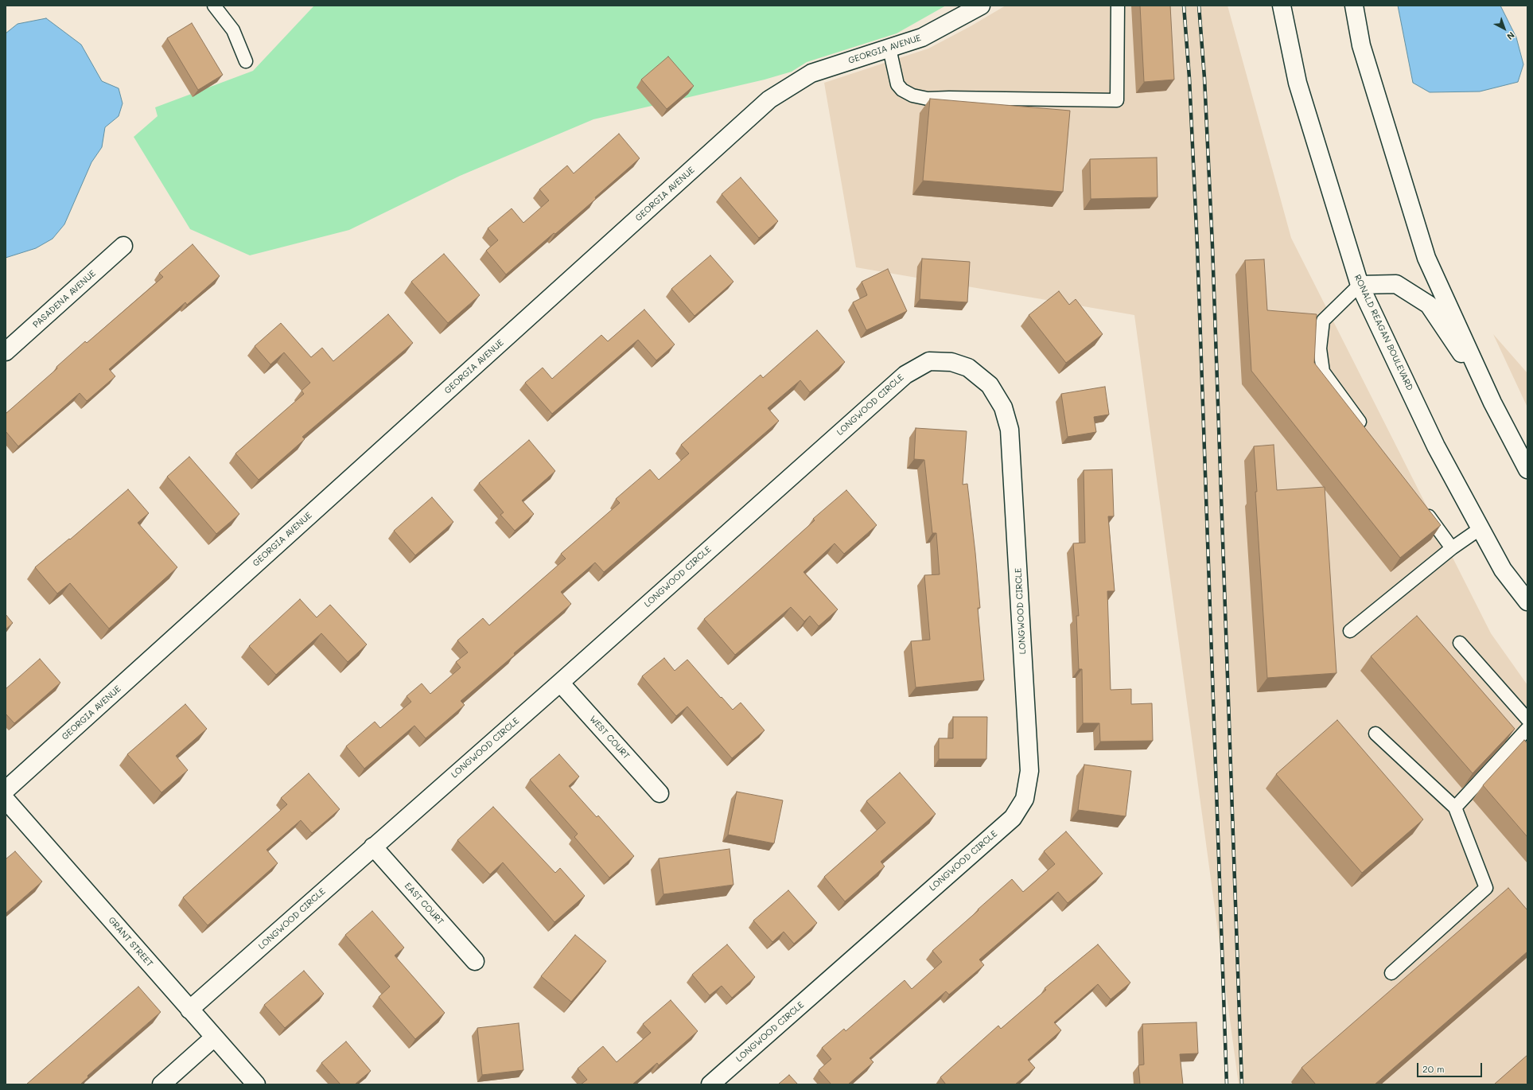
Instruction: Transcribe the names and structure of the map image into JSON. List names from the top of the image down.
{
  "streets": {
    "street": [
      "GEORGIA AVENUE",
      "PASADENA AVENUE",
      "RONALD REAGAN BOULEVARD",
      "LONGWOOD CIRCLE",
      "WEST COURT",
      "EAST COURT",
      "GRANT STREET"
    ]
  },
  "crossings": [
    ["LONGWOOD CIRCLE", "WEST COURT"],
    ["LONGWOOD CIRCLE", "EAST COURT"],
    ["LONGWOOD CIRCLE", "GRANT STREET"]
  ],
  "scale_bar": "20 m",
  "north": "bottom right"
}
